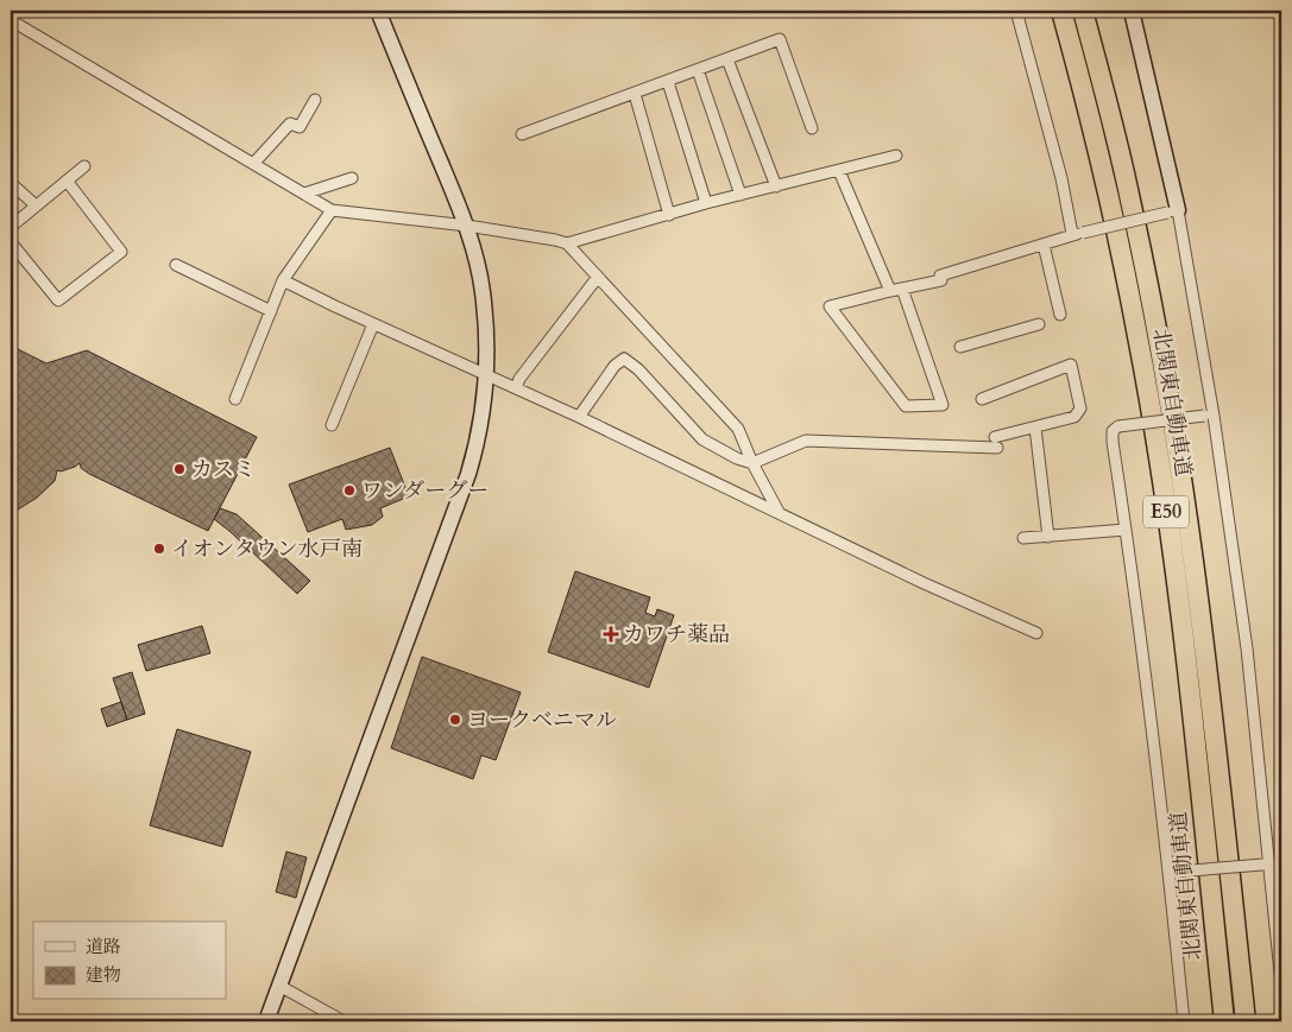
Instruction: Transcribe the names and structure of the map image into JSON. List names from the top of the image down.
{
  "streets": {
    "highway": ["北関東自動車道", "E50"]
  },
  "places": {
    "other": [
      "カスミ",
      "ワンダーグー",
      "イオンタウン水戸南",
      "ヨークベニマル"
    ],
    "health": ["カワチ薬品"]
  },
  "legend": ["道路", "建物"]
}
